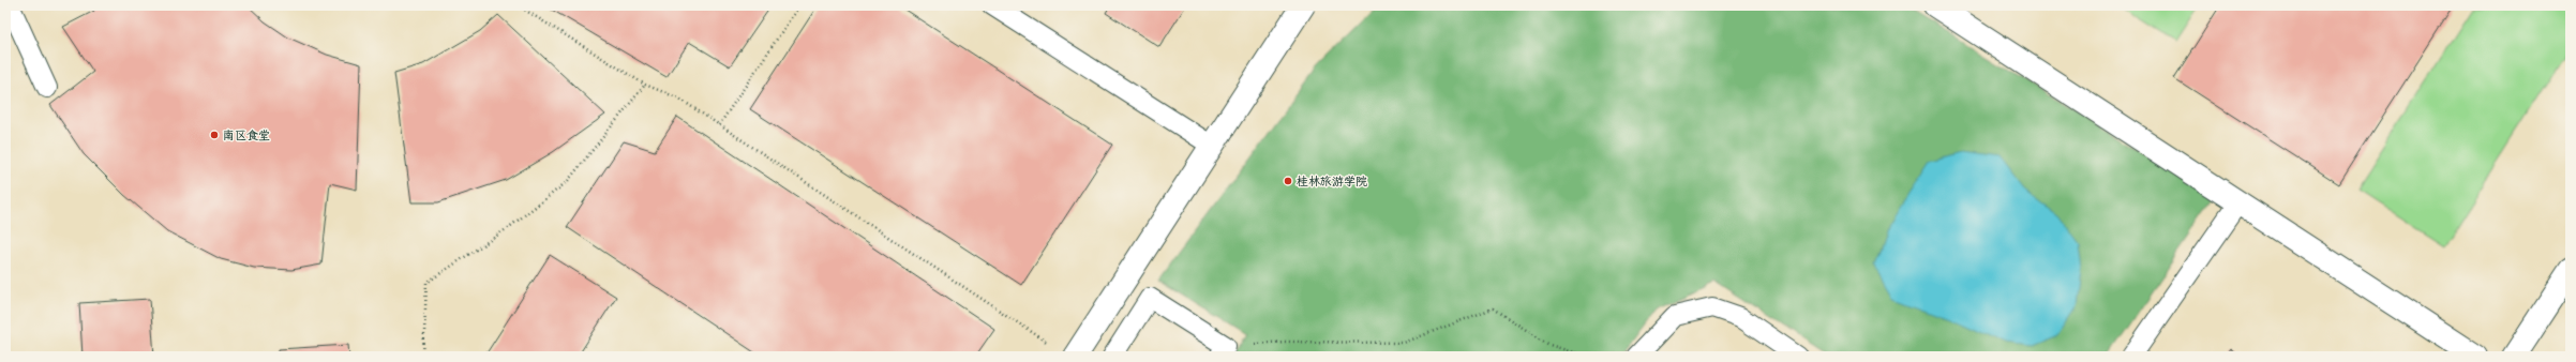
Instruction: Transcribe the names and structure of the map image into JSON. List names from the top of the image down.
{
  "places": ["南区食堂", "桂林旅游学院"]
}
